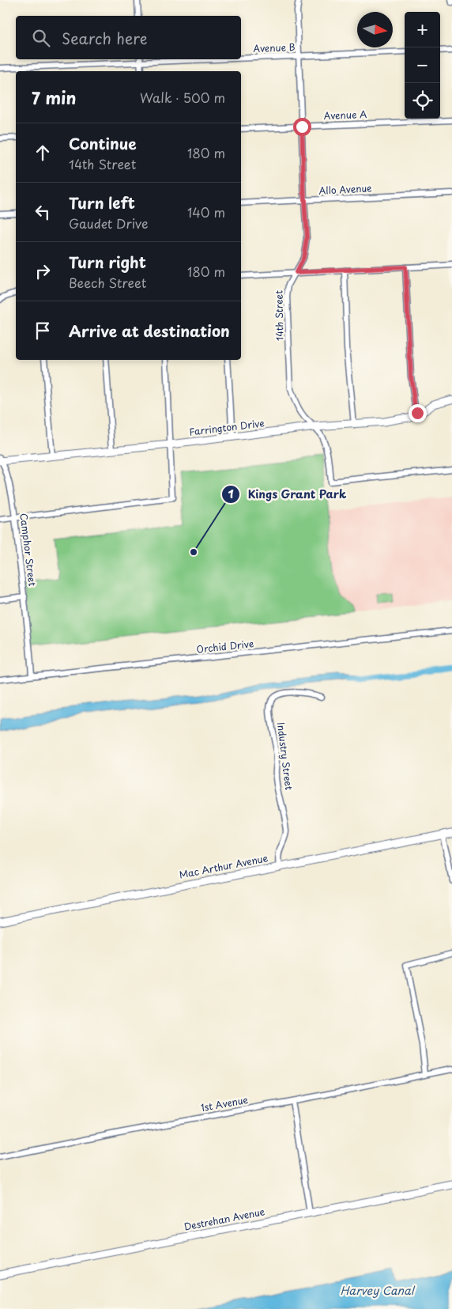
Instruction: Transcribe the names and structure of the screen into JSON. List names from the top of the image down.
{
  "streets": {
    "street": [
      "Avenue B",
      "Avenue A",
      "Allo Avenue",
      "14th Street",
      "Farrington Drive",
      "Camphor Street",
      "Orchid Drive",
      "Industry Street",
      "Mac Arthur Avenue",
      "1st Avenue",
      "Destrehan Avenue"
    ]
  },
  "crossings": [
    ["Avenue B", "14th Street"],
    ["Avenue A", "14th Street"],
    ["Allo Avenue", "14th Street"],
    ["14th Street", "Farrington Drive"],
    ["Farrington Drive", "Camphor Street"],
    ["Camphor Street", "Orchid Drive"],
    ["Industry Street", "Mac Arthur Avenue"]
  ],
  "water": ["Harvey Canal"],
  "places": ["Kings Grant Park"],
  "north": "right",
  "page": {
    "map_buttons": ["+", "−"],
    "search": "Search here",
    "heading": ["7 min", "Walk · 500 m"],
    "list": [
      ["Continue", "14th Street", "180 m"],
      ["Turn left", "Gaudet Drive", "140 m"],
      ["Turn right", "Beech Street", "180 m"],
      "Arrive at destination"
    ]
  }
}
